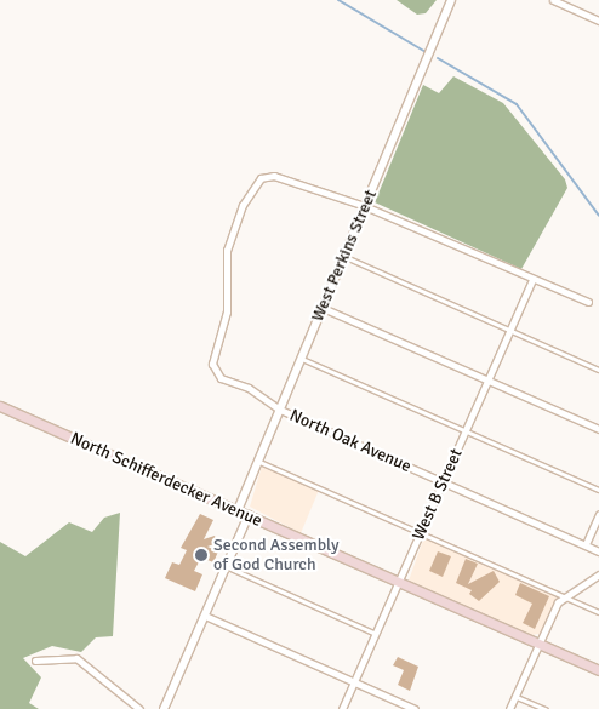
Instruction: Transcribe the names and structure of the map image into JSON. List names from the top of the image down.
{
  "streets": {
    "main road": ["North Schifferdecker Avenue"],
    "street": ["West Perkins Street", "North Oak Avenue", "West B Street"]
  },
  "crossings": [
    ["West Perkins Street", "North Oak Avenue"],
    ["West Perkins Street", "North Schifferdecker Avenue"],
    ["North Oak Avenue", "West B Street"],
    ["North Schifferdecker Avenue", "West B Street"]
  ],
  "places": ["Second Assembly of God Church"]
}
